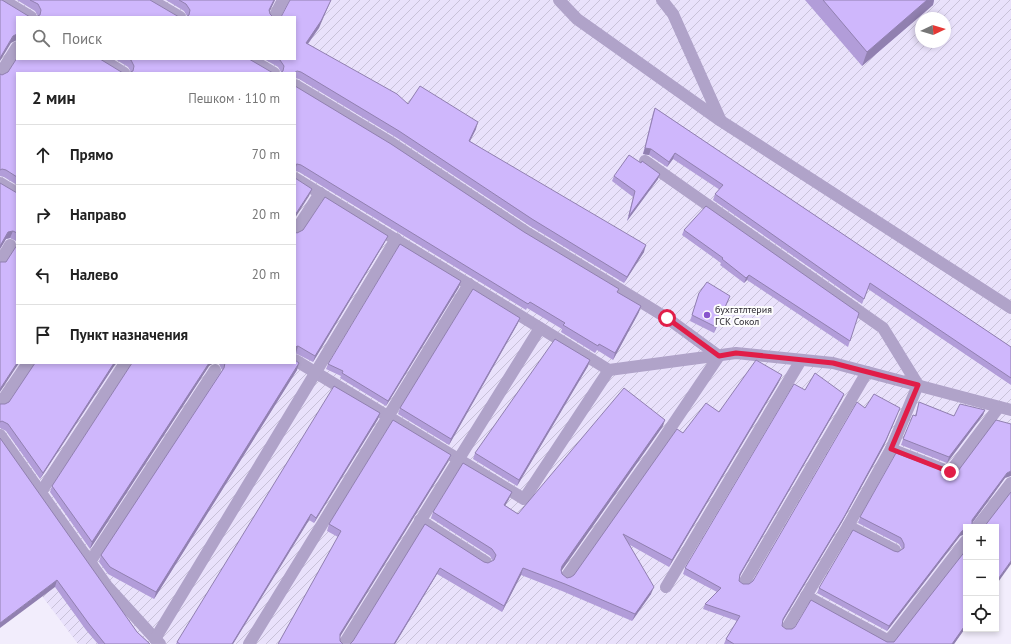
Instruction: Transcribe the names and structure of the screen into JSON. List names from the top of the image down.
{
  "places": ["бухгатлтерия ГСК Сокол"],
  "north": "right",
  "page": {
    "search": "Поиск",
    "heading": ["2 мин", "Пешком · 110 m"],
    "list": [
      ["Прямо", "70 m"],
      ["Направо", "20 m"],
      ["Налево", "20 m"],
      "Пункт назначения"
    ],
    "map_buttons": ["+", "−"]
  }
}
